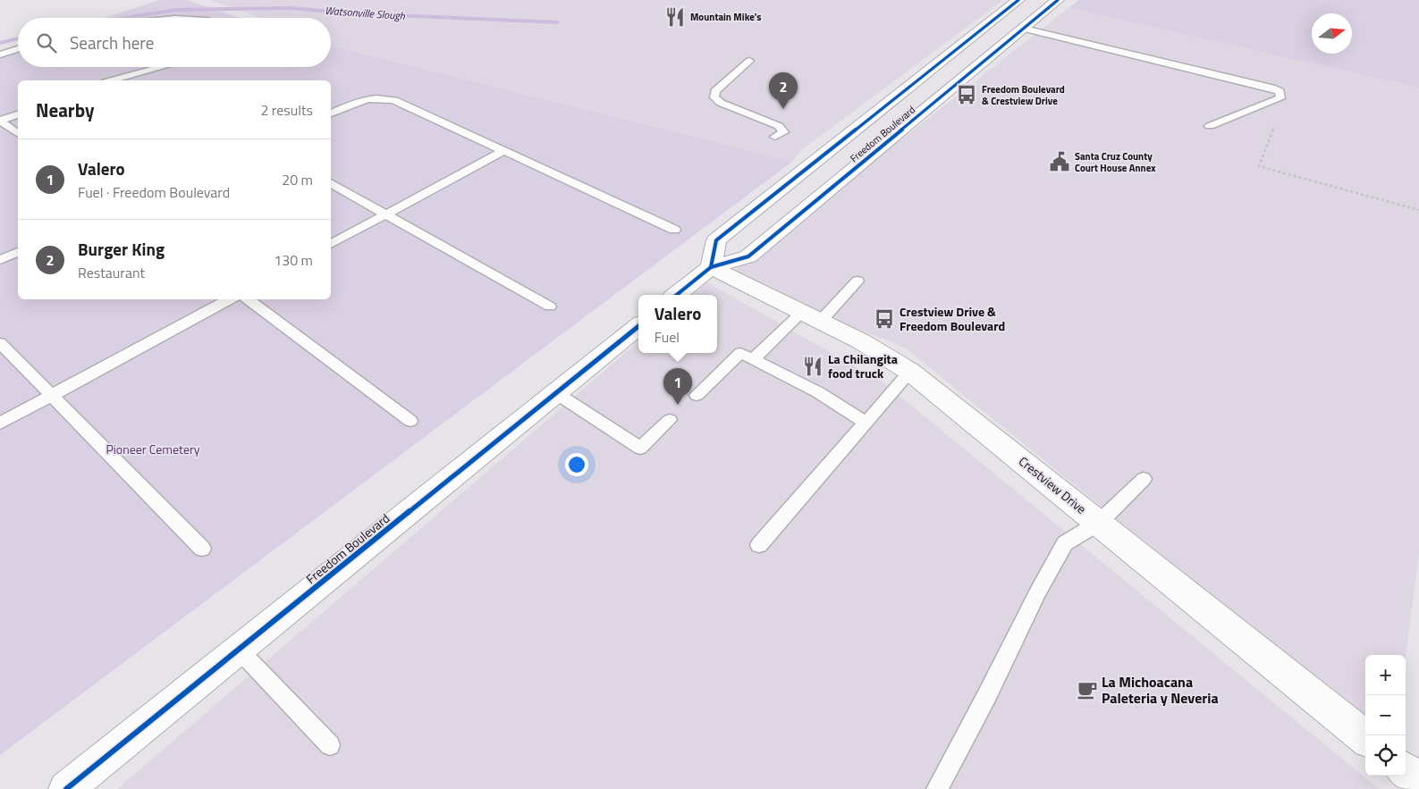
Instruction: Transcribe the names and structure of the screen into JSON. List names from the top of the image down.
{
  "streets": {
    "main road": ["Freedom Boulevard", "Crestview Drive"]
  },
  "crossings": [
    ["Freedom Boulevard", "Crestview Drive"]
  ],
  "water": ["Watsonville Slough"],
  "parks": ["Pioneer Cemetery"],
  "places": {
    "restaurant": ["Mountain Mike's", "La Chilangita food truck"],
    "bus stop": ["Freedom Boulevard & Crestview Drive", "Crestview Drive & Freedom Boulevard"],
    "public building": ["Santa Cruz County Court House Annex"],
    "cafe": ["La Michoacana Paleteria y Neveria"]
  },
  "north": "right",
  "page": {
    "search": "Search here",
    "pins": ["2", "1"],
    "heading": ["Nearby", "2 results"],
    "list": [
      {
        "mark": "1",
        "name": "Valero",
        "note": "Fuel · Freedom Boulevard",
        "value": "20 m"
      },
      {
        "mark": "2",
        "name": "Burger King",
        "note": "Restaurant",
        "value": "130 m"
      }
    ],
    "popup": ["Valero", "Fuel"],
    "map_buttons": ["+", "−"]
  }
}
